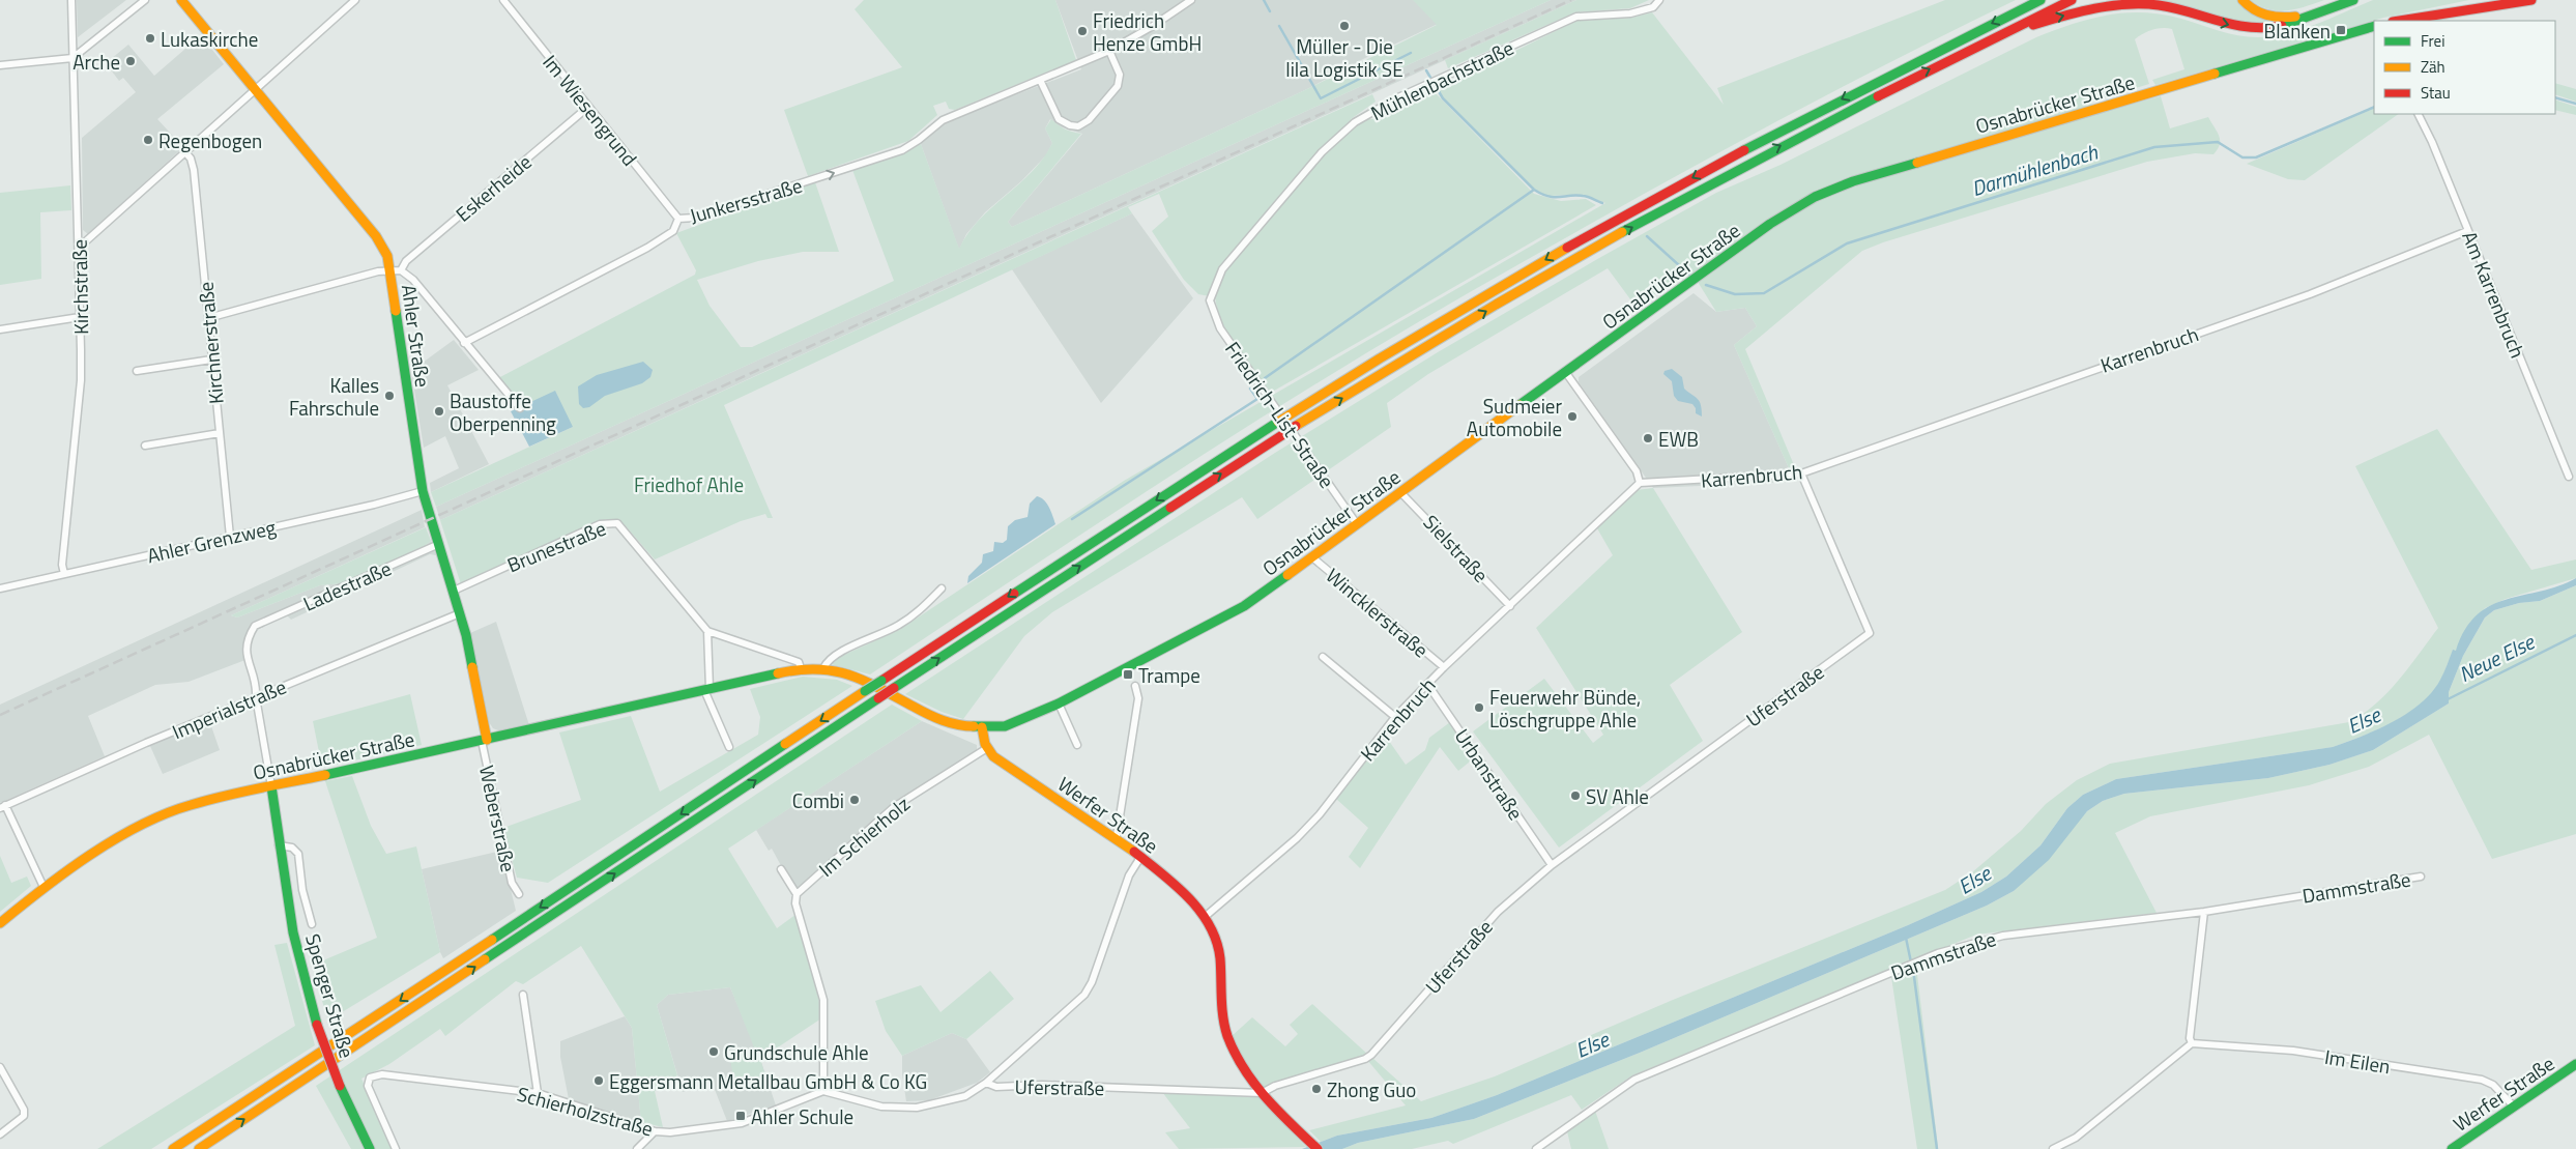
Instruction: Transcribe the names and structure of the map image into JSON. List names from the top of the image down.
{
  "streets": {
    "main road": [
      "Osnabrücker Straße",
      "Ahler Straße",
      "Werfer Straße",
      "Spenger Straße"
    ],
    "street": [
      "Mühlenbachstraße",
      "Im Wiesengrund",
      "Eskerheide",
      "Junkersstraße",
      "Kirchstraße",
      "Am Karrenbruch",
      "Kirchnerstraße",
      "Karrenbruch",
      "Friedrich-List-Straße",
      "Ahler Grenzweg",
      "Brunestraße",
      "Sielstraße",
      "Ladestraße",
      "Wincklerstraße",
      "Uferstraße",
      "Imperialstraße",
      "Urbanstraße",
      "Weberstraße",
      "Im Schierholz",
      "Dammstraße",
      "Im Eilen",
      "Schierholzstraße"
    ]
  },
  "crossings": [
    ["Mühlenbachstraße", "Friedrich-List-Straße"],
    ["Osnabrücker Straße", "Ahler Straße"],
    ["Osnabrücker Straße", "Friedrich-List-Straße"],
    ["Osnabrücker Straße", "Sielstraße"],
    ["Osnabrücker Straße", "Wincklerstraße"],
    ["Osnabrücker Straße", "Weberstraße"],
    ["Osnabrücker Straße", "Spenger Straße"],
    ["Im Wiesengrund", "Eskerheide"],
    ["Im Wiesengrund", "Junkersstraße"],
    ["Kirchstraße", "Ahler Grenzweg"],
    ["Am Karrenbruch", "Karrenbruch"],
    ["Ahler Straße", "Ahler Grenzweg"],
    ["Ahler Straße", "Brunestraße"],
    ["Ahler Straße", "Ladestraße"],
    ["Ahler Straße", "Imperialstraße"],
    ["Ahler Straße", "Weberstraße"],
    ["Kirchnerstraße", "Ahler Grenzweg"],
    ["Karrenbruch", "Sielstraße"],
    ["Karrenbruch", "Wincklerstraße"],
    ["Karrenbruch", "Uferstraße"],
    ["Karrenbruch", "Urbanstraße"],
    ["Karrenbruch", "Werfer Straße"],
    ["Ladestraße", "Spenger Straße"],
    ["Uferstraße", "Urbanstraße"],
    ["Uferstraße", "Werfer Straße"],
    ["Imperialstraße", "Spenger Straße"],
    ["Werfer Straße", "Im Schierholz"],
    ["Werfer Straße", "Im Eilen"]
  ],
  "one_way": ["Junkersstraße"],
  "water": ["Darmühlenbach", "Neue Else", "Else"],
  "parks": ["Friedhof Ahle"],
  "places": {
    "other": [
      "Müller - Die lila Logistik SE",
      "Friedrich Henze GmbH",
      "Lukaskirche",
      "Arche",
      "Regenbogen",
      "Kalles Fahrschule",
      "Baustoffe Oberpenning",
      "Sudmeier Automobile",
      "EWB",
      "Feuerwehr Bünde, Löschgruppe Ahle",
      "SV Ahle",
      "Combi",
      "Grundschule Ahle",
      "Eggersmann Metallbau GmbH & Co KG",
      "Zhong Guo"
    ],
    "transit": ["Blanken", "Trampe", "Ahler Schule"]
  },
  "legend": ["Frei", "Zäh", "Stau"]
}
